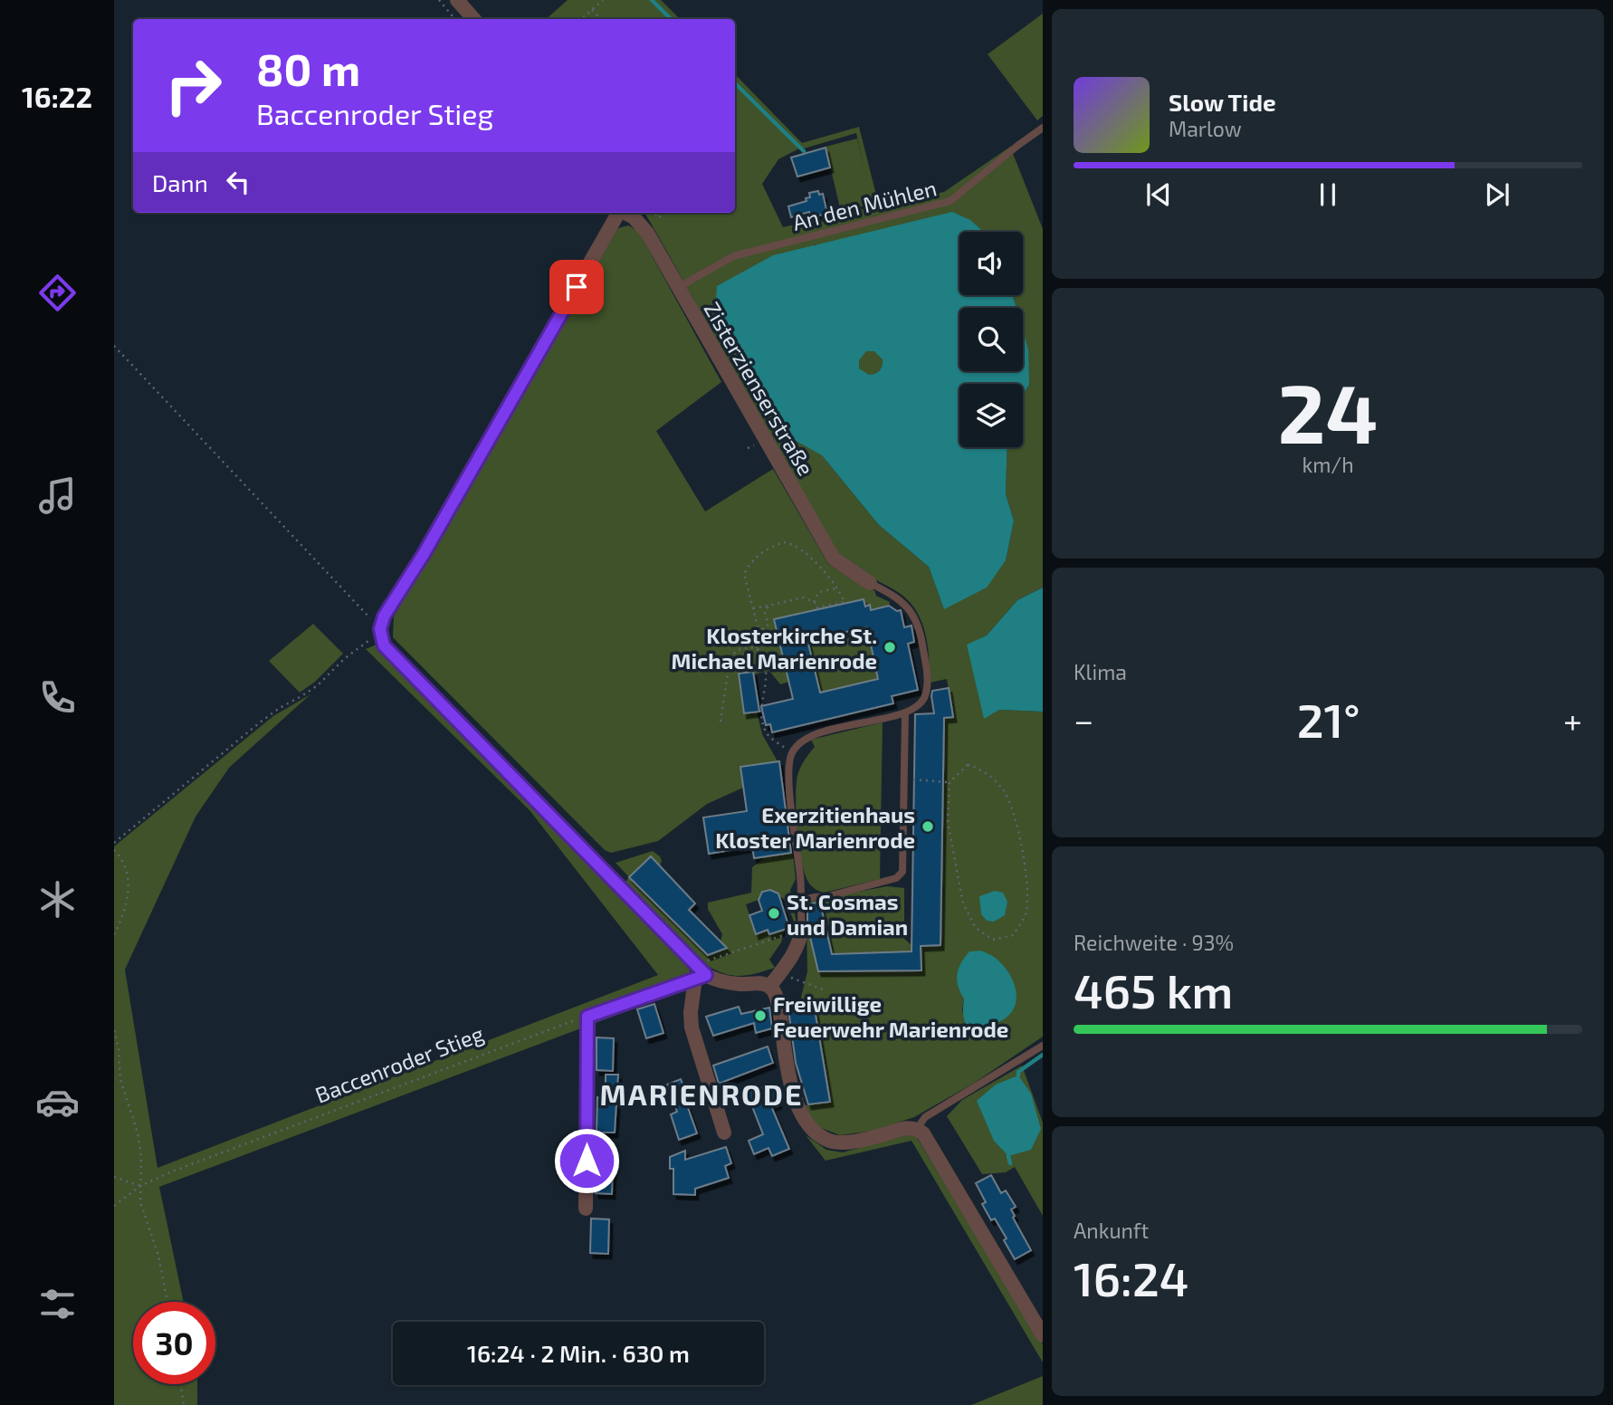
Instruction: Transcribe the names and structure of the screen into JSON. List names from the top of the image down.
{
  "streets": {
    "street": ["Zisterzienserstraße"],
    "lane": ["An den Mühlen"],
    "path": ["Baccenroder Stieg"]
  },
  "crossings": [
    ["An den Mühlen", "Zisterzienserstraße"]
  ],
  "districts": ["MARIENRODE"],
  "places": [
    "Klosterkirche St. Michael Marienrode",
    "Exerzitienhaus Kloster Marienrode",
    "St. Cosmas und Damian",
    "Freiwillige Feuerwehr Marienrode"
  ],
  "page": {
    "tabs": "16:22",
    "turn": ["80 m", "Baccenroder Stieg"],
    "song": ["Slow Tide", "Marlow"],
    "then": "Dann",
    "tile": [
      ["24", "km/h"],
      "Klima",
      ["Reichweite · 93%", "465 km"],
      ["Ankunft", "16:24"]
    ],
    "heat": ["−", "21°", "+"],
    "limit": "30",
    "trip": "16:24 · 2 Min. · 630 m"
  }
}
